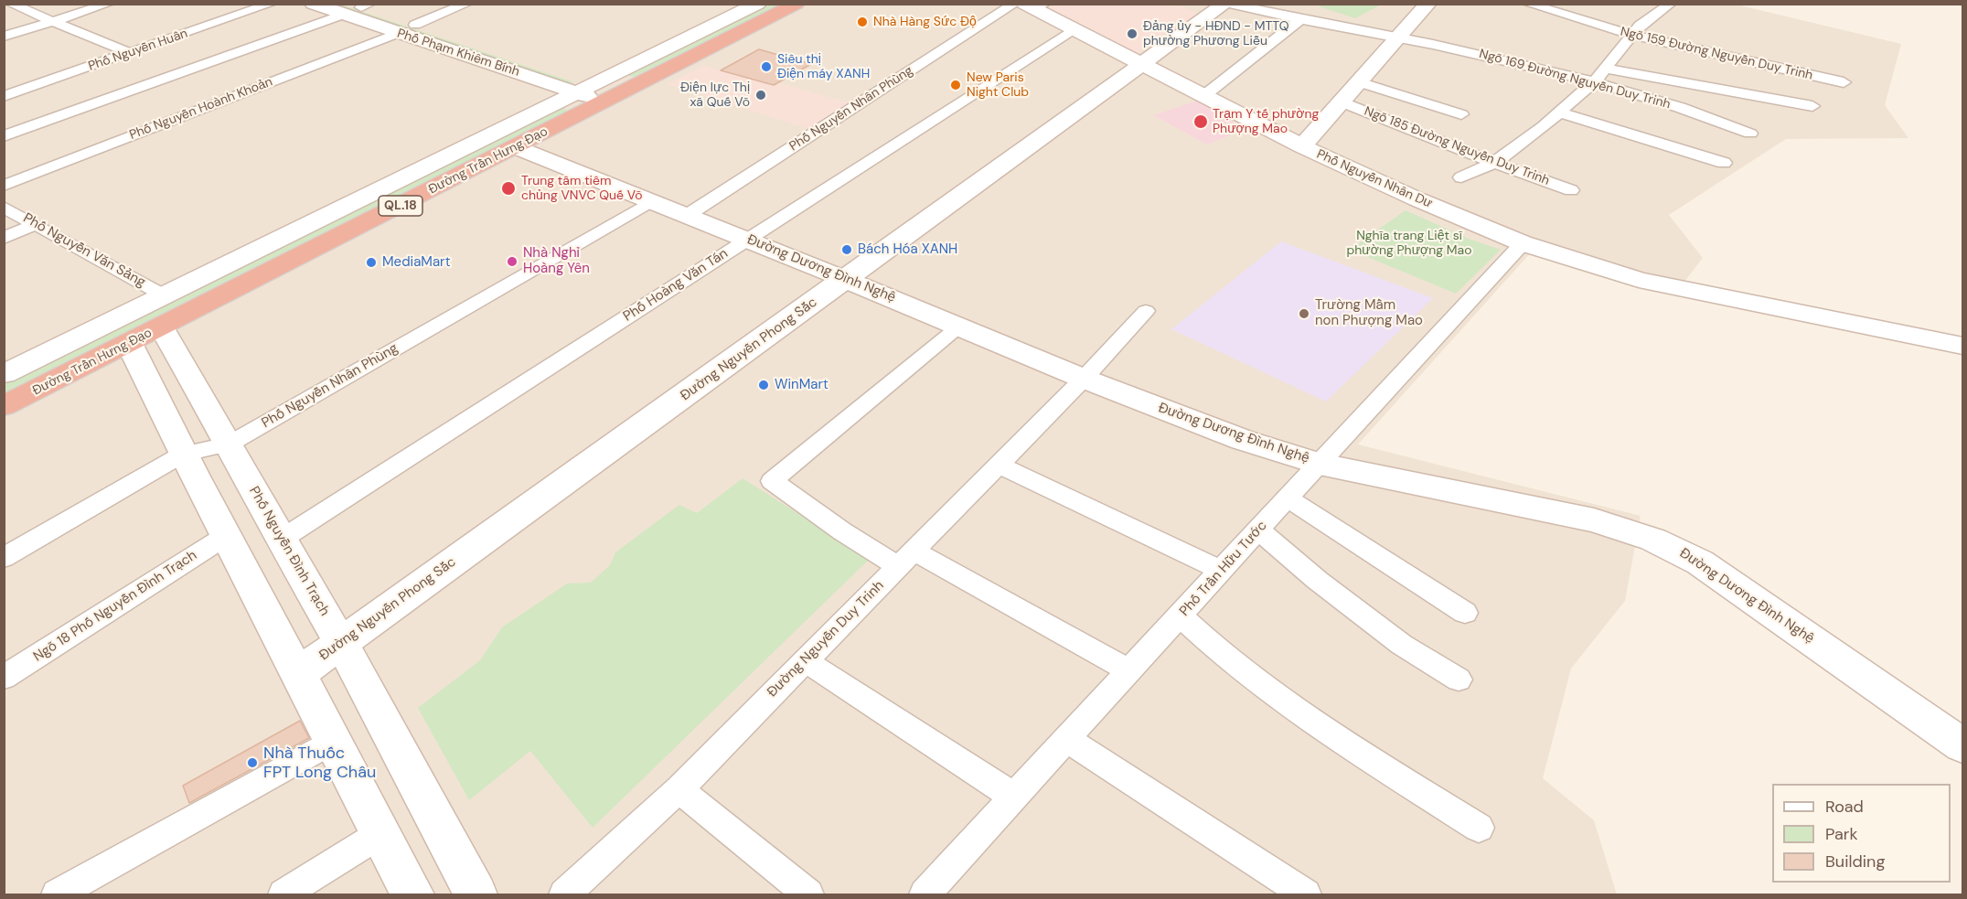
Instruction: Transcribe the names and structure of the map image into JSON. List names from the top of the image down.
{
  "streets": {
    "highway": ["Đường Trần Hưng Đạo", "QL.18"],
    "street": [
      "Phố Nguyễn Huân",
      "Phố Phạm Khiêm Bính",
      "Ngõ 159 Đường Nguyễn Duy Trinh",
      "Ngõ 169 Đường Nguyễn Duy Trinh",
      "Phố Nguyễn Hoành Khoản",
      "Phố Nguyễn Nhân Phùng",
      "Ngõ 185 Đường Nguyễn Duy Trinh",
      "Phố Nguyễn Nhân Dư",
      "Phố Nguyễn Văn Sảng",
      "Đường Dương Đình Nghệ",
      "Phố Hoàng Văn Tán",
      "Đường Nguyễn Phong Sắc",
      "Phố Nguyễn Đình Trạch",
      "Phố Trần Hữu Tước",
      "Ngõ 18 Phố Nguyễn Đình Trạch",
      "Đường Nguyễn Duy Trinh"
    ]
  },
  "crossings": [
    ["Phố Phạm Khiêm Bính", "Phố Nguyễn Hoành Khoản"],
    ["Phố Phạm Khiêm Bính", "Đường Trần Hưng Đạo"],
    ["Phố Nguyễn Nhân Phùng", "Phố Nguyễn Nhân Dư"],
    ["Phố Nguyễn Nhân Phùng", "Đường Dương Đình Nghệ"],
    ["Phố Nguyễn Nhân Phùng", "Phố Nguyễn Đình Trạch"],
    ["Đường Trần Hưng Đạo", "Phố Nguyễn Văn Sảng"],
    ["Đường Trần Hưng Đạo", "Đường Dương Đình Nghệ"],
    ["Đường Trần Hưng Đạo", "Phố Nguyễn Đình Trạch"],
    ["Phố Nguyễn Nhân Dư", "Phố Hoàng Văn Tán"],
    ["Phố Nguyễn Nhân Dư", "Đường Nguyễn Phong Sắc"],
    ["Phố Nguyễn Nhân Dư", "Phố Trần Hữu Tước"],
    ["Phố Nguyễn Văn Sảng", "Phố Nguyễn Đình Trạch"],
    ["Đường Dương Đình Nghệ", "Phố Hoàng Văn Tán"],
    ["Đường Dương Đình Nghệ", "Đường Nguyễn Phong Sắc"],
    ["Đường Dương Đình Nghệ", "Phố Trần Hữu Tước"],
    ["Đường Dương Đình Nghệ", "Đường Nguyễn Duy Trinh"],
    ["Phố Hoàng Văn Tán", "Phố Nguyễn Đình Trạch"],
    ["Đường Nguyễn Phong Sắc", "Phố Nguyễn Đình Trạch"]
  ],
  "parks": ["Nghĩa trang Liệt sĩ phường Phượng Mao"],
  "places": [
    "Nhà Hàng Sức Độ",
    "Đảng ủy - HĐND - MTTQ phường Phương Liễu",
    "Siêu thị Điện máy XANH",
    "New Paris Night Club",
    "Điện lực Thị xã Quế Võ",
    "Trạm Y tế phường Phượng Mao",
    "Trung tâm tiêm chủng VNVC Quế Võ",
    "Bách Hóa XANH",
    "Nhà Nghỉ Hoàng Yên",
    "MediaMart",
    "Trường Mầm non Phượng Mao",
    "WinMart",
    "Nhà Thuốc FPT Long Châu"
  ],
  "legend": ["Road", "Park", "Building"]
}
